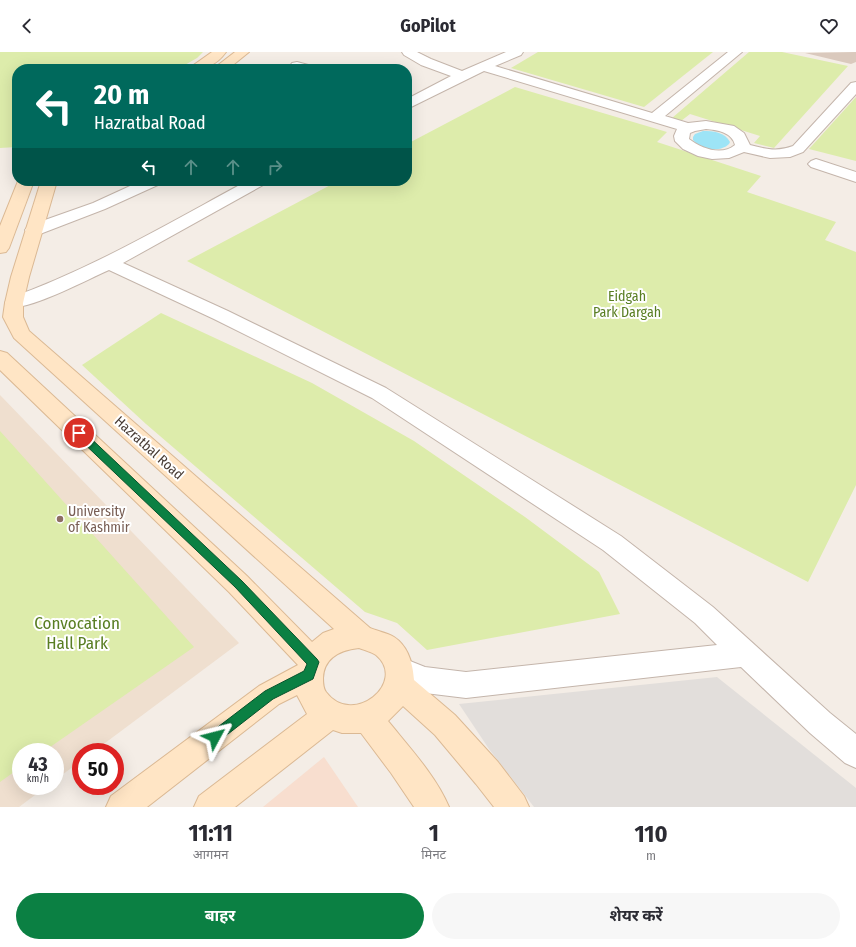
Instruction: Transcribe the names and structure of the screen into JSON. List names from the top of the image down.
{
  "streets": {
    "main road": ["Hazratbal Road"]
  },
  "parks": ["Eidgah Park Dargah", "Convocation Hall Park"],
  "places": ["University of Kashmir"],
  "page": {
    "header": "GoPilot",
    "turn": ["20 m", "Hazratbal Road"],
    "speed": "43 km/h",
    "limit": "50",
    "eta": [
      "11:11",
      "आगमन",
      "1",
      "मिनट",
      "110",
      "m"
    ],
    "buttons": ["बाहर", "शेयर करें"]
  }
}
